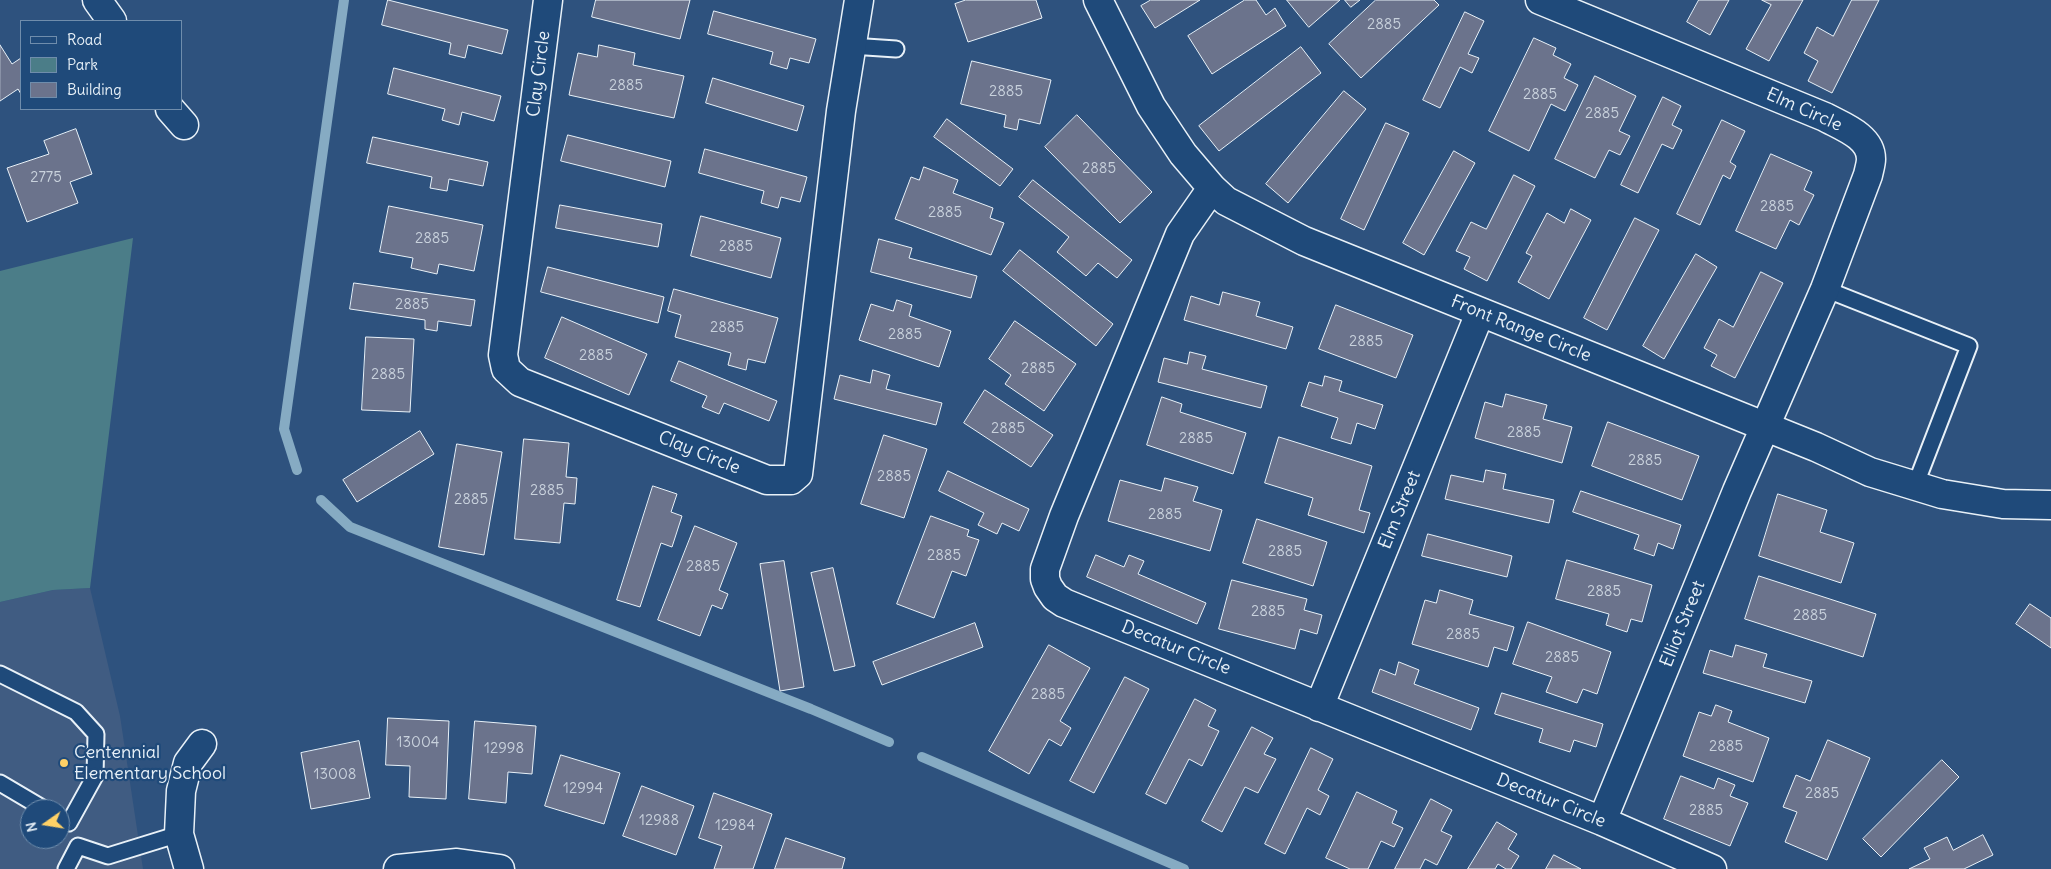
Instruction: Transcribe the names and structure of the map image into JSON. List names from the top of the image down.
{
  "streets": {
    "street": [
      "Clay Circle",
      "Elm Circle",
      "Front Range Circle",
      "Elm Street",
      "Elliot Street",
      "Decatur Circle"
    ]
  },
  "crossings": [
    ["Elm Circle", "Front Range Circle"],
    ["Elm Circle", "Elliot Street"],
    ["Front Range Circle", "Elm Street"],
    ["Front Range Circle", "Elliot Street"],
    ["Front Range Circle", "Decatur Circle"],
    ["Elm Street", "Decatur Circle"],
    ["Elliot Street", "Decatur Circle"]
  ],
  "places": ["Centennial Elementary School"],
  "house_numbers": [
    "2885",
    "2885",
    "2885",
    "2885",
    "2885",
    "2885",
    "2775",
    "2885",
    "2885",
    "2885",
    "2885",
    "2885",
    "2885",
    "2885",
    "2885",
    "2885",
    "2885",
    "2885",
    "2885",
    "2885",
    "2885",
    "2885",
    "2885",
    "2885",
    "2885",
    "2885",
    "2885",
    "2885",
    "2885",
    "2885",
    "2885",
    "2885",
    "2885",
    "2885",
    "2885",
    "13004",
    "2885",
    "12998",
    "13008",
    "12994",
    "2885",
    "2885",
    "12988",
    "12984"
  ],
  "legend": ["Road", "Park", "Building"],
  "north": "left"
}
